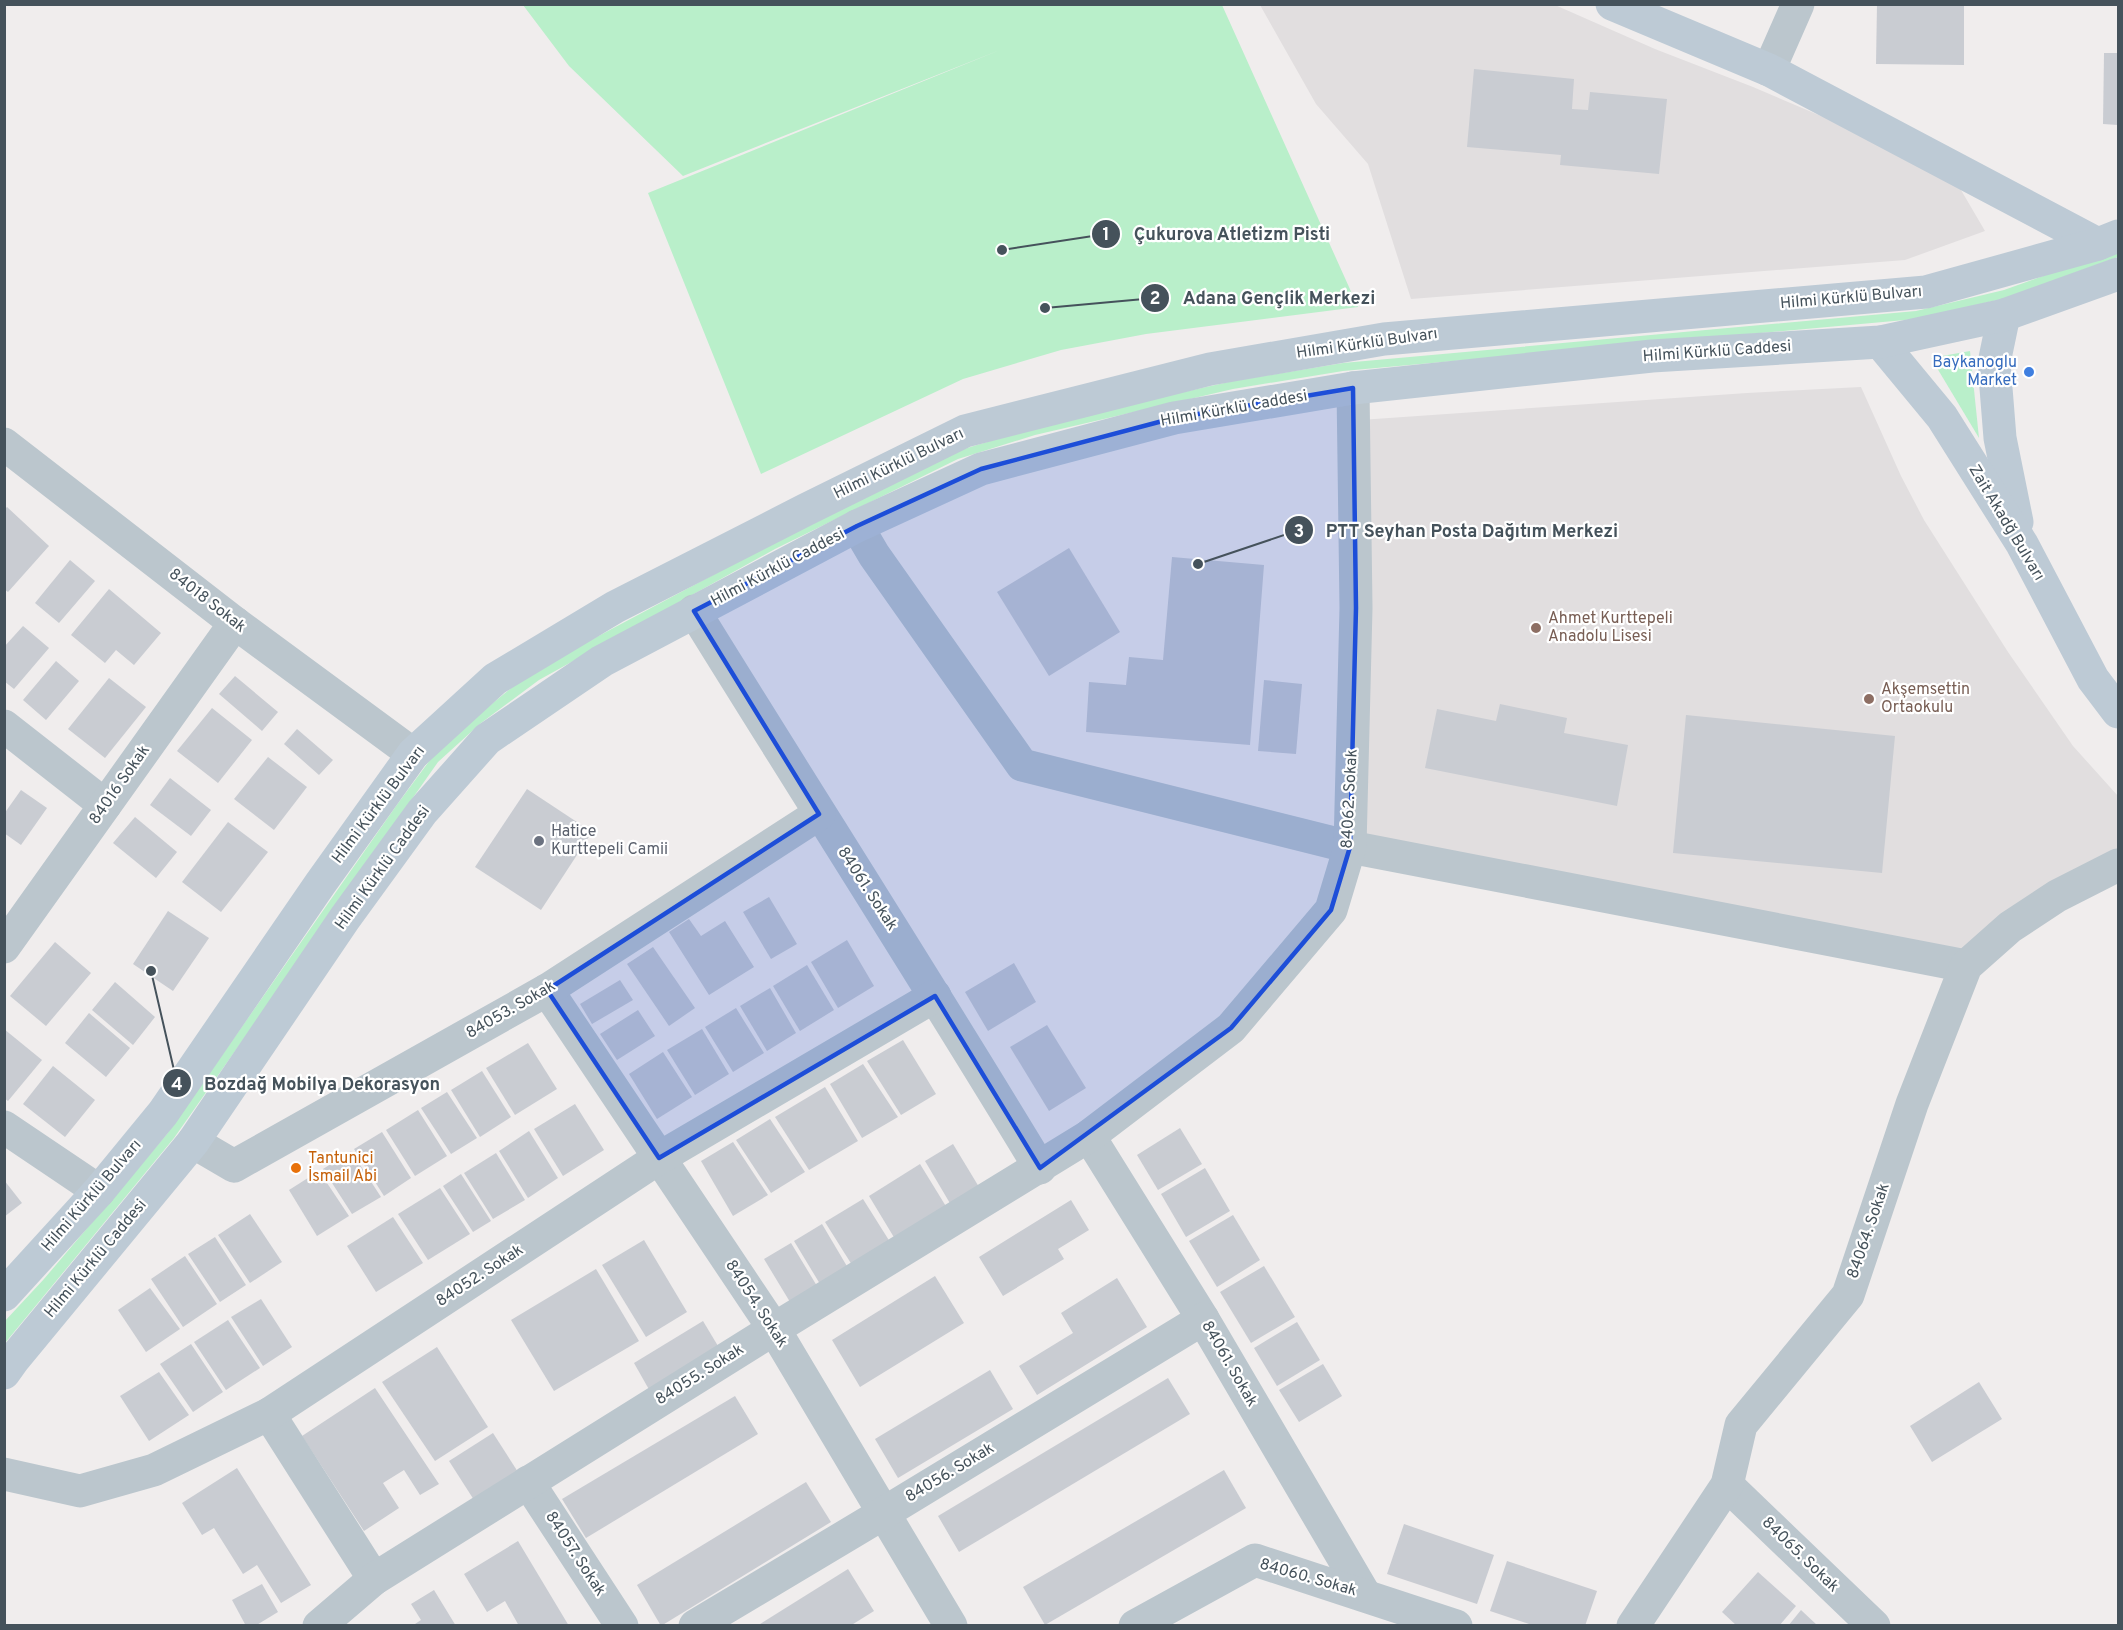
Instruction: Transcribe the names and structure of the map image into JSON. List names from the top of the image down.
{
  "streets": {
    "main road": ["Hilmi Kürklü Bulvarı", "Hilmi Kürklü Caddesi", "Zait Akadğ Bulvarı"],
    "street": [
      "84018 Sokak",
      "84016 Sokak",
      "84062. Sokak",
      "84061. Sokak",
      "84053. Sokak",
      "84064. Sokak",
      "84052. Sokak",
      "84054. Sokak",
      "84055. Sokak",
      "84056. Sokak",
      "84057. Sokak",
      "84065. Sokak",
      "84060. Sokak"
    ]
  },
  "crossings": [
    ["Hilmi Kürklü Bulvarı", "84018 Sokak"],
    ["Hilmi Kürklü Caddesi", "Zait Akadğ Bulvarı"],
    ["Hilmi Kürklü Caddesi", "84062. Sokak"],
    ["Hilmi Kürklü Caddesi", "84061. Sokak"],
    ["Hilmi Kürklü Caddesi", "84053. Sokak"],
    ["84018 Sokak", "84016 Sokak"],
    ["84062. Sokak", "84061. Sokak"],
    ["84062. Sokak", "84055. Sokak"],
    ["84061. Sokak", "84053. Sokak"],
    ["84061. Sokak", "84052. Sokak"],
    ["84061. Sokak", "84055. Sokak"],
    ["84061. Sokak", "84056. Sokak"],
    ["84061. Sokak", "84060. Sokak"],
    ["84053. Sokak", "84054. Sokak"],
    ["84064. Sokak", "84065. Sokak"],
    ["84052. Sokak", "84054. Sokak"],
    ["84054. Sokak", "84055. Sokak"],
    ["84054. Sokak", "84056. Sokak"],
    ["84055. Sokak", "84057. Sokak"]
  ],
  "places": [
    "Çukurova Atletizm Pisti",
    "Adana Gençlik Merkezi",
    "Baykanoglu Market",
    "PTT Seyhan Posta Dağıtım Merkezi",
    "Ahmet Kurttepeli Anadolu Lisesi",
    "Akşemsettin Ortaokulu",
    "Hatice Kurttepeli Camii",
    "Bozdağ Mobilya Dekorasyon",
    "Tantunici İsmail Abi"
  ]
}
